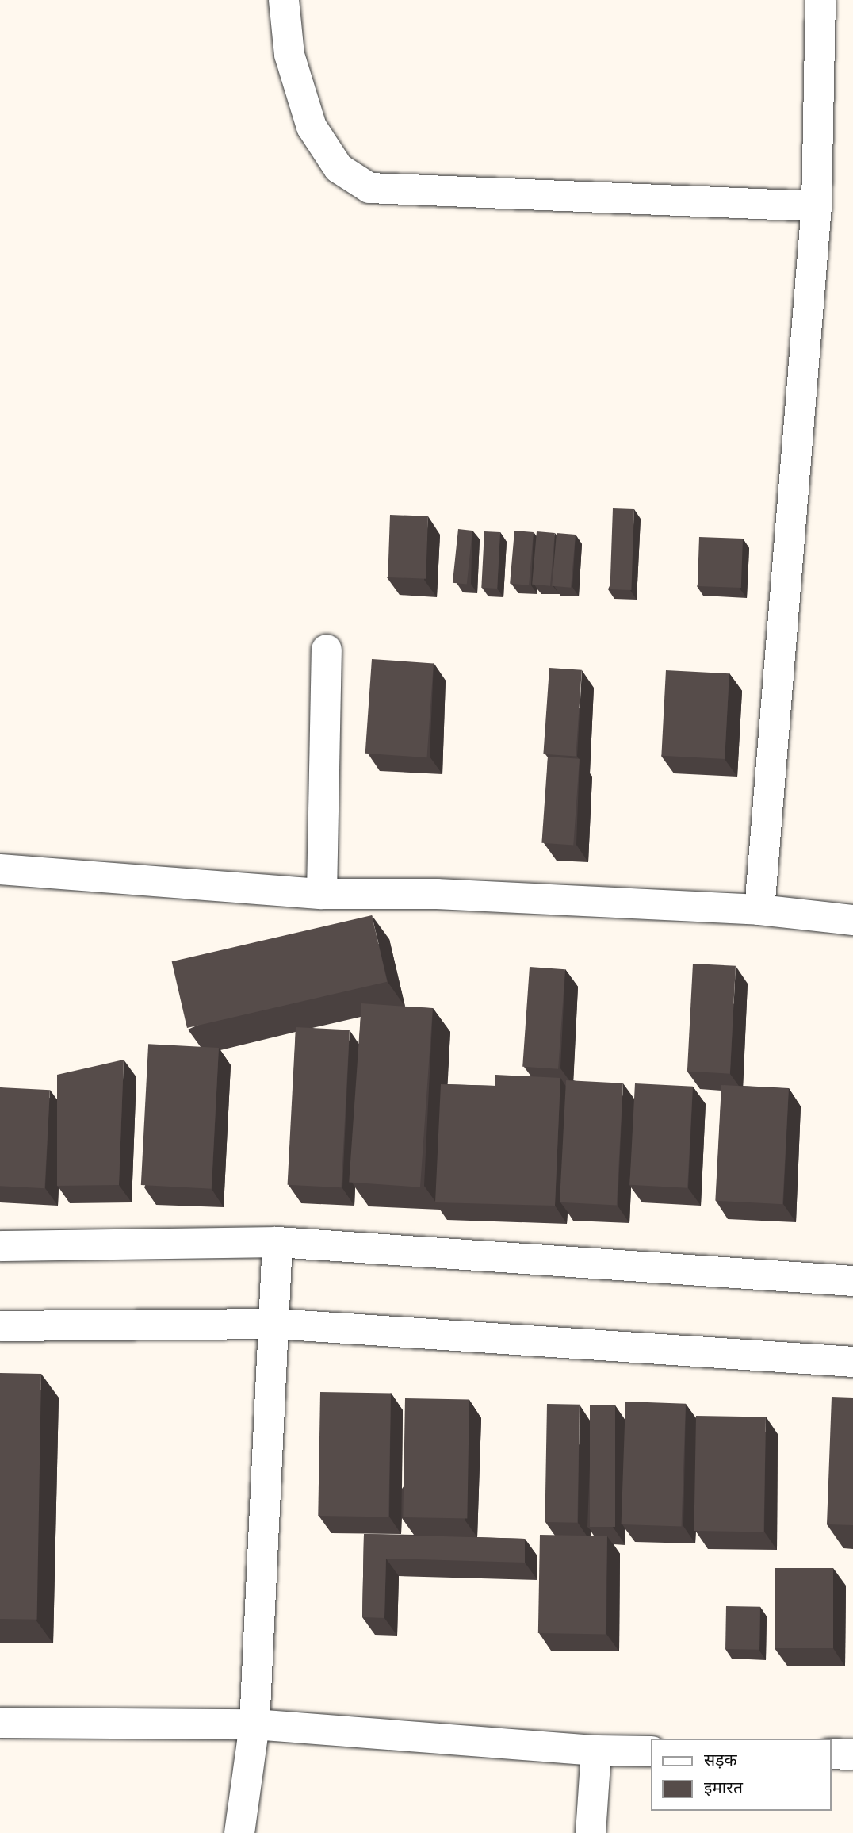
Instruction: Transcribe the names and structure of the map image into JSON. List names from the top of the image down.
{
  "legend": ["सड़क", "इमारत"]
}
